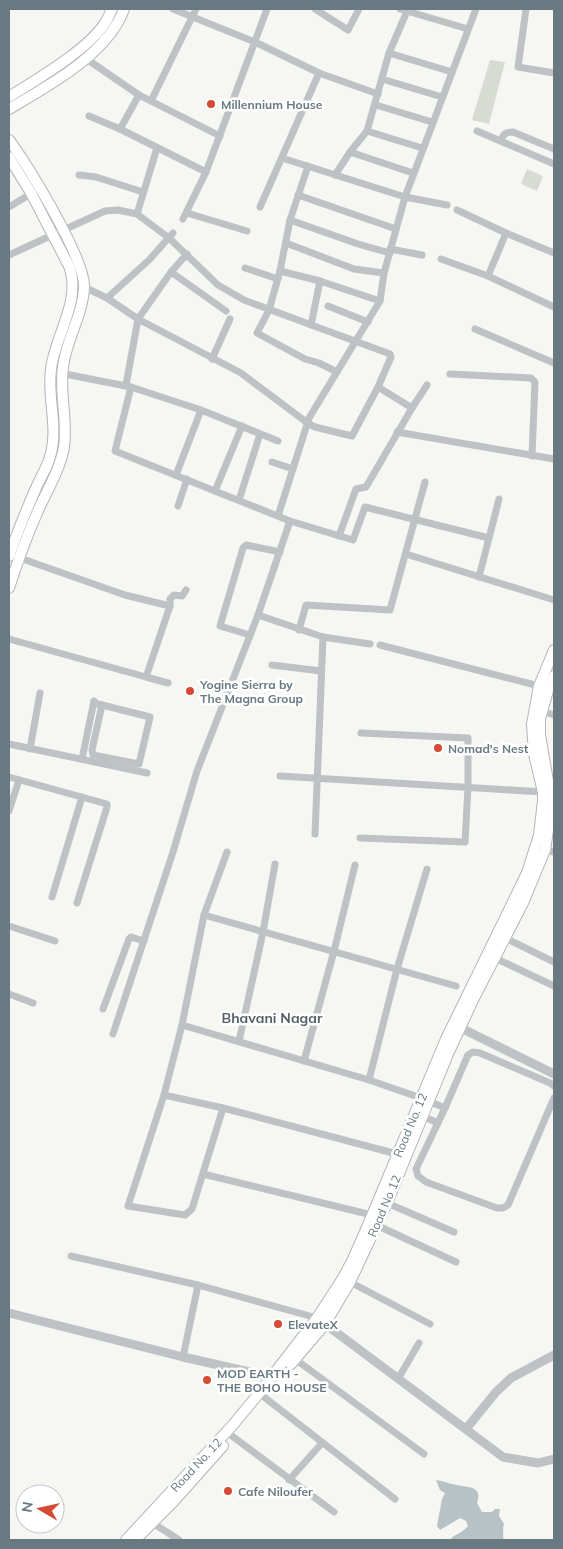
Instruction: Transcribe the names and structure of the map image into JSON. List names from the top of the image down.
{
  "streets": {
    "main road": ["Road No. 12", "Road No 12"]
  },
  "crossings": [
    ["Road No. 12", "Road No 12"]
  ],
  "districts": ["Bhavani Nagar"],
  "places": [
    "Millennium House",
    "Yogine Sierra by The Magna Group",
    "Nomad's Nest",
    "ElevateX",
    "MOD EARTH - THE BOHO HOUSE",
    "Cafe Niloufer"
  ],
  "north": "left"
}
